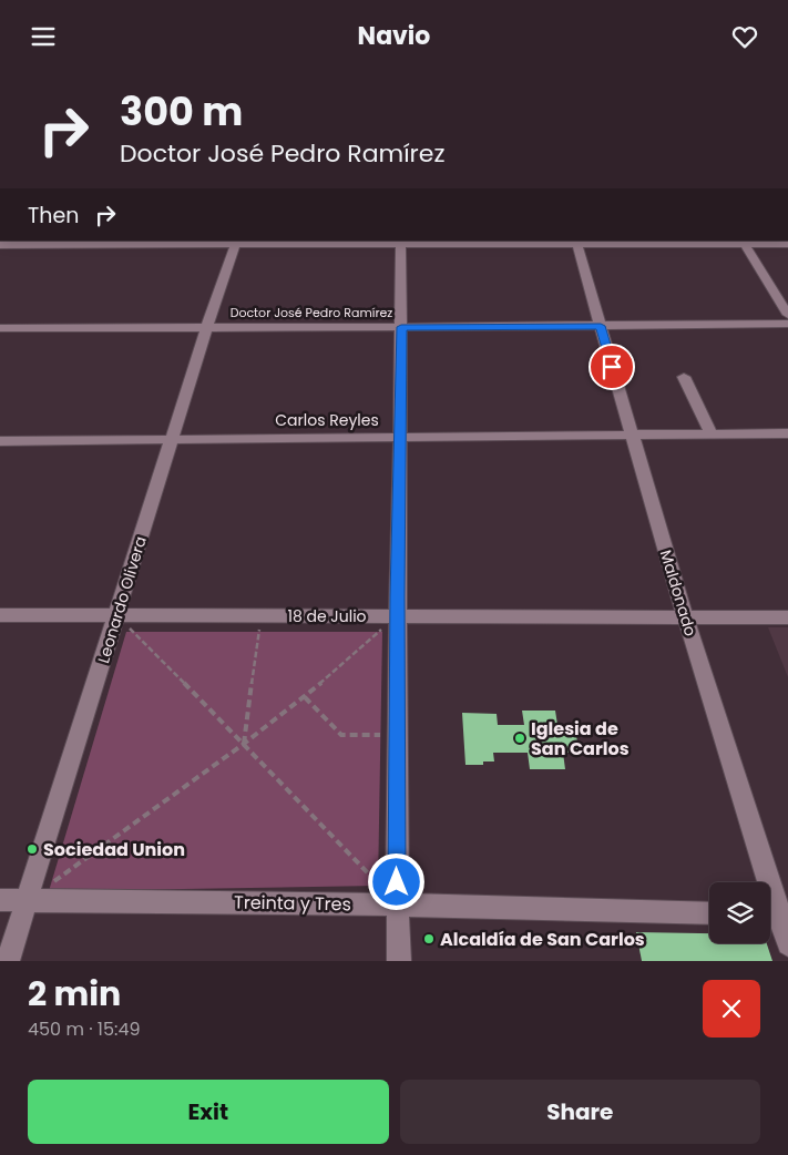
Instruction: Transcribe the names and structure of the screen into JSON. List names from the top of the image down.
{
  "streets": {
    "street": [
      "Doctor José Pedro Ramírez",
      "Carlos Reyles",
      "Maldonado",
      "Leonardo Olivera",
      "18 de Julio",
      "Treinta y Tres"
    ]
  },
  "crossings": [
    ["Doctor José Pedro Ramírez", "Maldonado"],
    ["Doctor José Pedro Ramírez", "Leonardo Olivera"],
    ["Carlos Reyles", "Maldonado"],
    ["Carlos Reyles", "Leonardo Olivera"],
    ["Maldonado", "18 de Julio"],
    ["Leonardo Olivera", "18 de Julio"],
    ["Leonardo Olivera", "Treinta y Tres"]
  ],
  "places": ["Iglesia de San Carlos", "Sociedad Union", "Alcaldía de San Carlos"],
  "page": {
    "header": "Navio",
    "turn": ["300 m", "Doctor José Pedro Ramírez"],
    "then": "Then",
    "heading": ["2 min", "450 m · 15:49"],
    "buttons": ["Exit", "Share"]
  }
}
